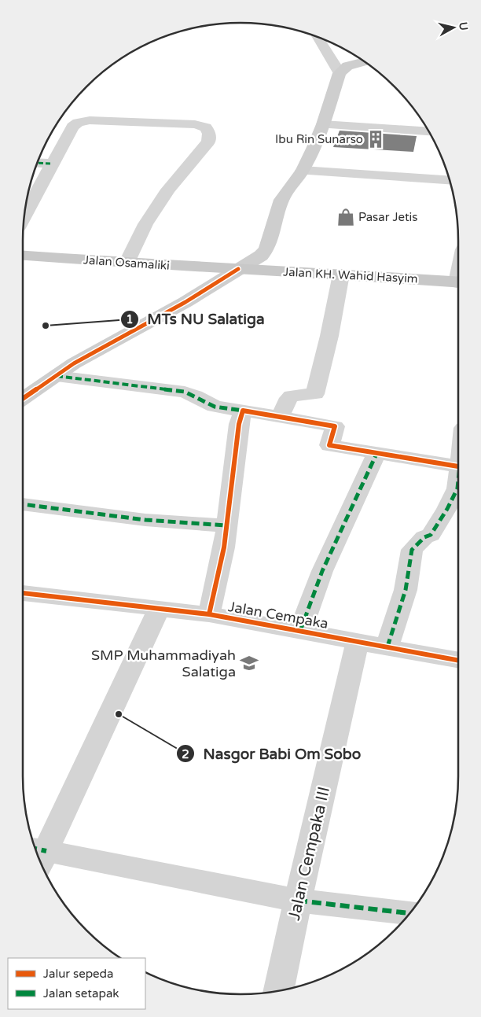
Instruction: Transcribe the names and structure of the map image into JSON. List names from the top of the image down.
{
  "streets": {
    "main road": ["Jalan Osamaliki", "Jalan KH. Wahid Hasyim"],
    "street": ["Jalan Cempaka", "Jalan Cempaka III"]
  },
  "crossings": [
    ["Jalan Osamaliki", "Jalan KH. Wahid Hasyim"],
    ["Jalan Cempaka", "Jalan Cempaka III"]
  ],
  "places": {
    "building": ["Ibu Rin Sunarso"],
    "shop": ["Pasar Jetis"],
    "other": ["MTs NU Salatiga", "Nasgor Babi Om Sobo"],
    "school or university": ["SMP Muhammadiyah Salatiga"]
  },
  "legend": ["Jalur sepeda", "Jalan setapak"],
  "north": "right"
}
